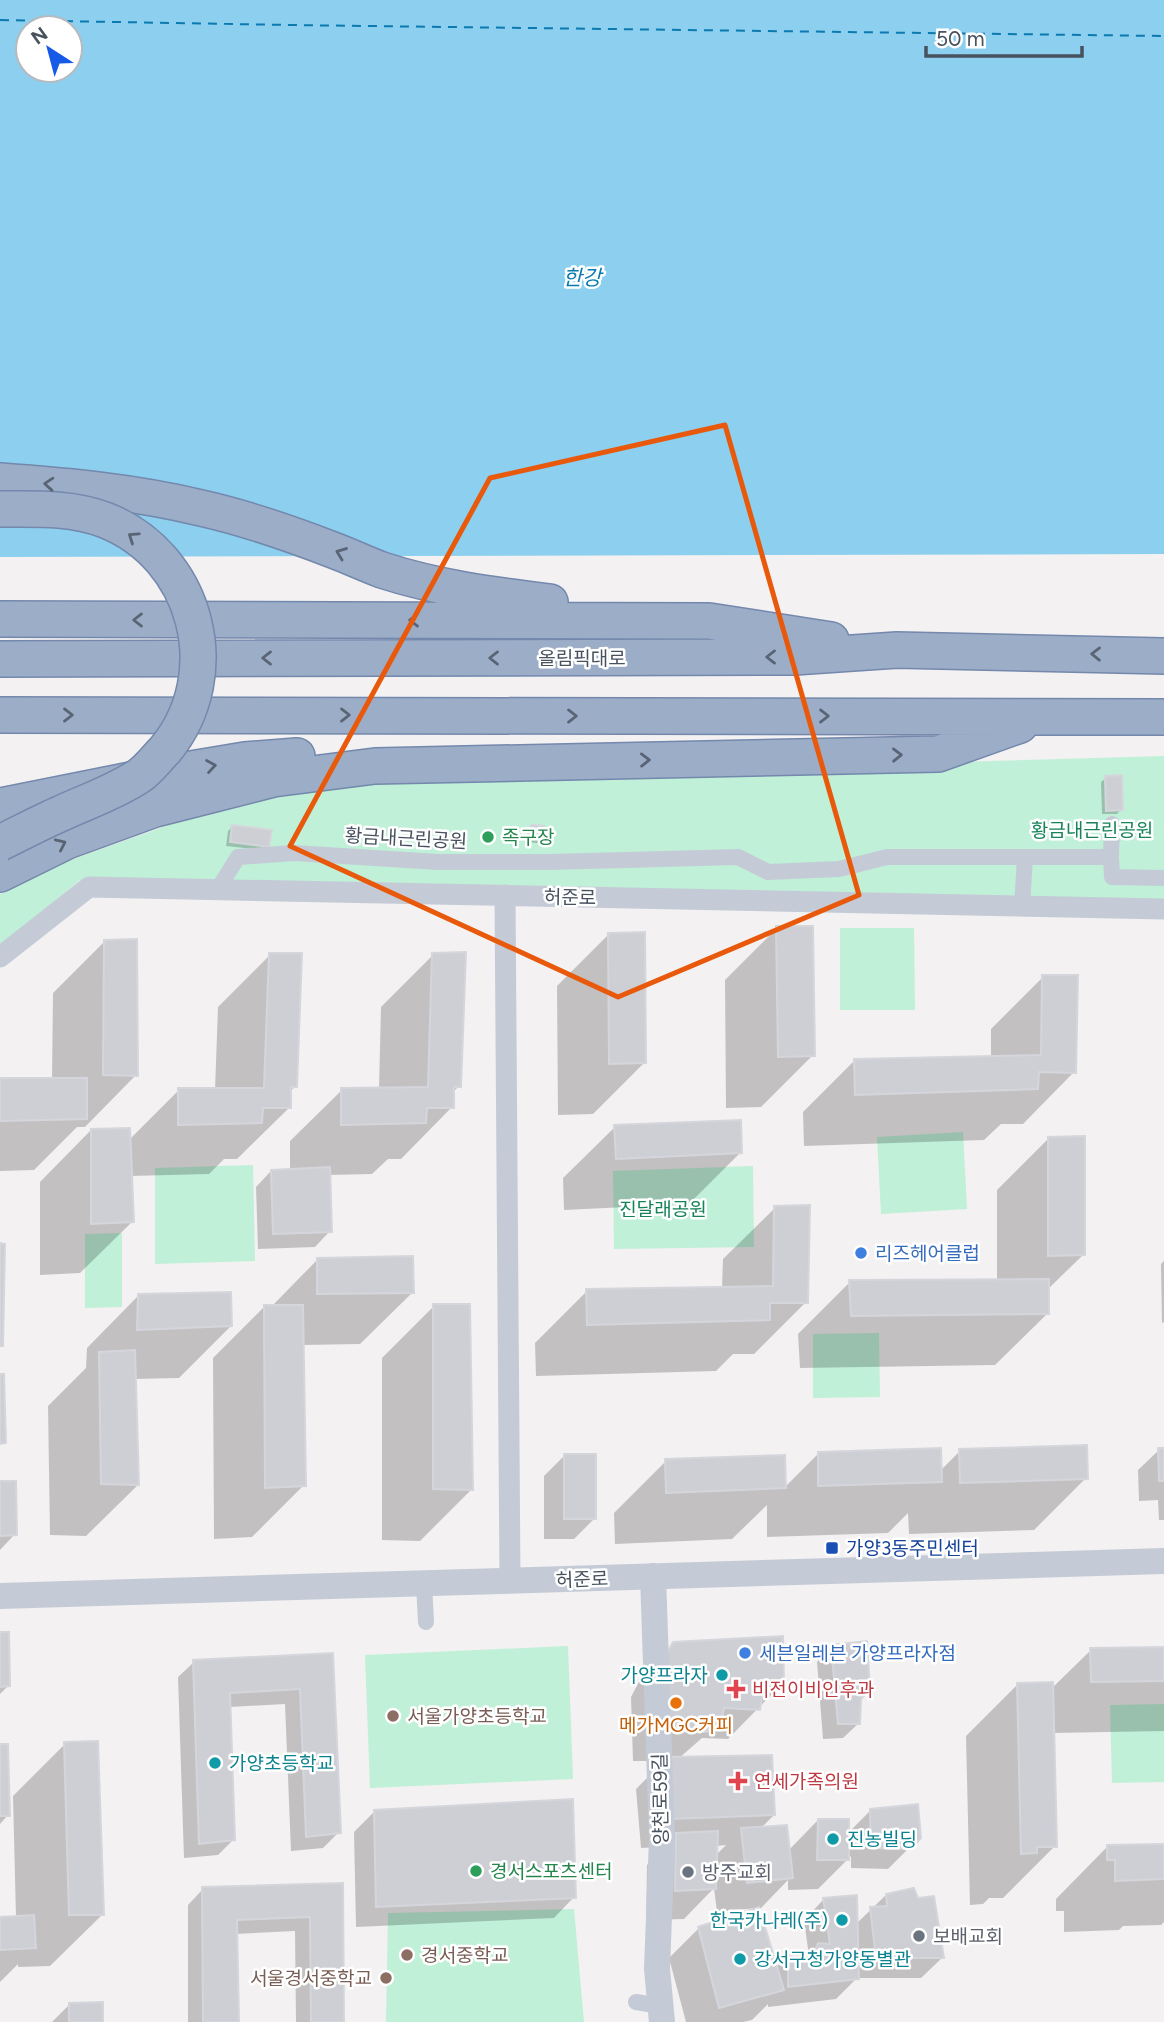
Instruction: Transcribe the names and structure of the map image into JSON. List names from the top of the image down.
{
  "streets": {
    "highway": ["올림픽대로"],
    "street": ["황금내근린공원", "허준로", "양천로59길"]
  },
  "crossings": [
    ["황금내근린공원", "허준로"],
    ["허준로", "양천로59길"]
  ],
  "water": ["한강"],
  "parks": ["황금내근린공원", "진달래공원"],
  "places": {
    "other": [
      "족구장",
      "리즈헤어클럽",
      "세븐일레븐 가양프라자점",
      "가양프라자",
      "메가MGC커피",
      "서울가양초등학교",
      "가양초등학교",
      "진농빌딩",
      "경서스포츠센터",
      "방주교회",
      "한국카나레(주)",
      "보배교회",
      "경서중학교",
      "강서구청가양동별관",
      "서울경서중학교"
    ],
    "transit": ["가양3동주민센터"],
    "health": ["비전이비인후과", "연세가족의원"]
  },
  "scale_bar": "50 m",
  "north": "top left"
}
